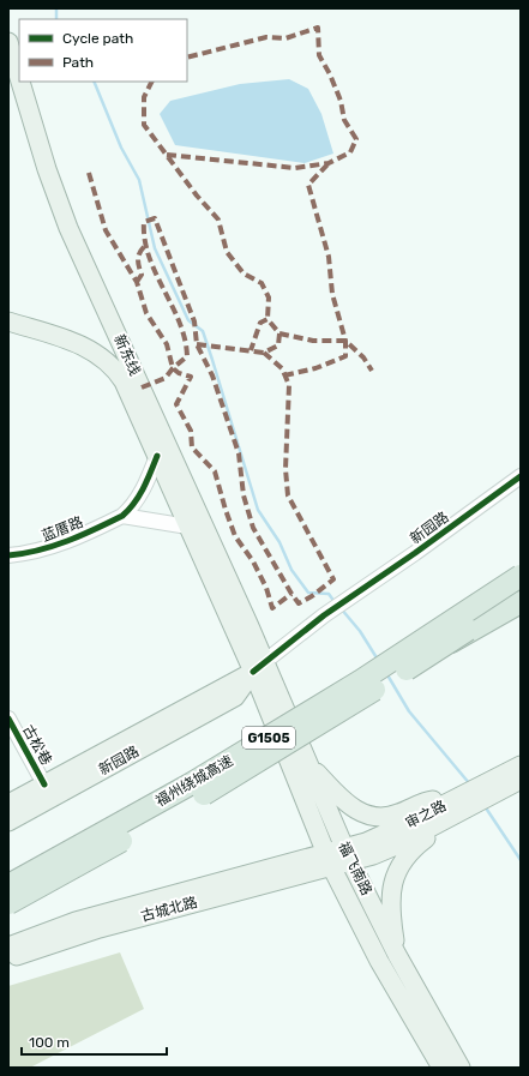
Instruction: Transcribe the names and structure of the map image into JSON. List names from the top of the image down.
{
  "streets": {
    "highway": ["G1505", "福州绕城高速"],
    "main road": [
      "新东线",
      "新园路",
      "审之路",
      "福飞南路",
      "古城北路"
    ],
    "street": ["蓝厝路", "古松巷"]
  },
  "crossings": [
    ["新东线", "新园路"],
    ["新东线", "福飞南路"],
    ["新园路", "古松巷"],
    ["新园路", "福飞南路"],
    ["审之路", "福飞南路"],
    ["审之路", "古城北路"],
    ["福飞南路", "古城北路"]
  ],
  "legend": ["Cycle path", "Path"],
  "scale_bar": "100 m"
}
